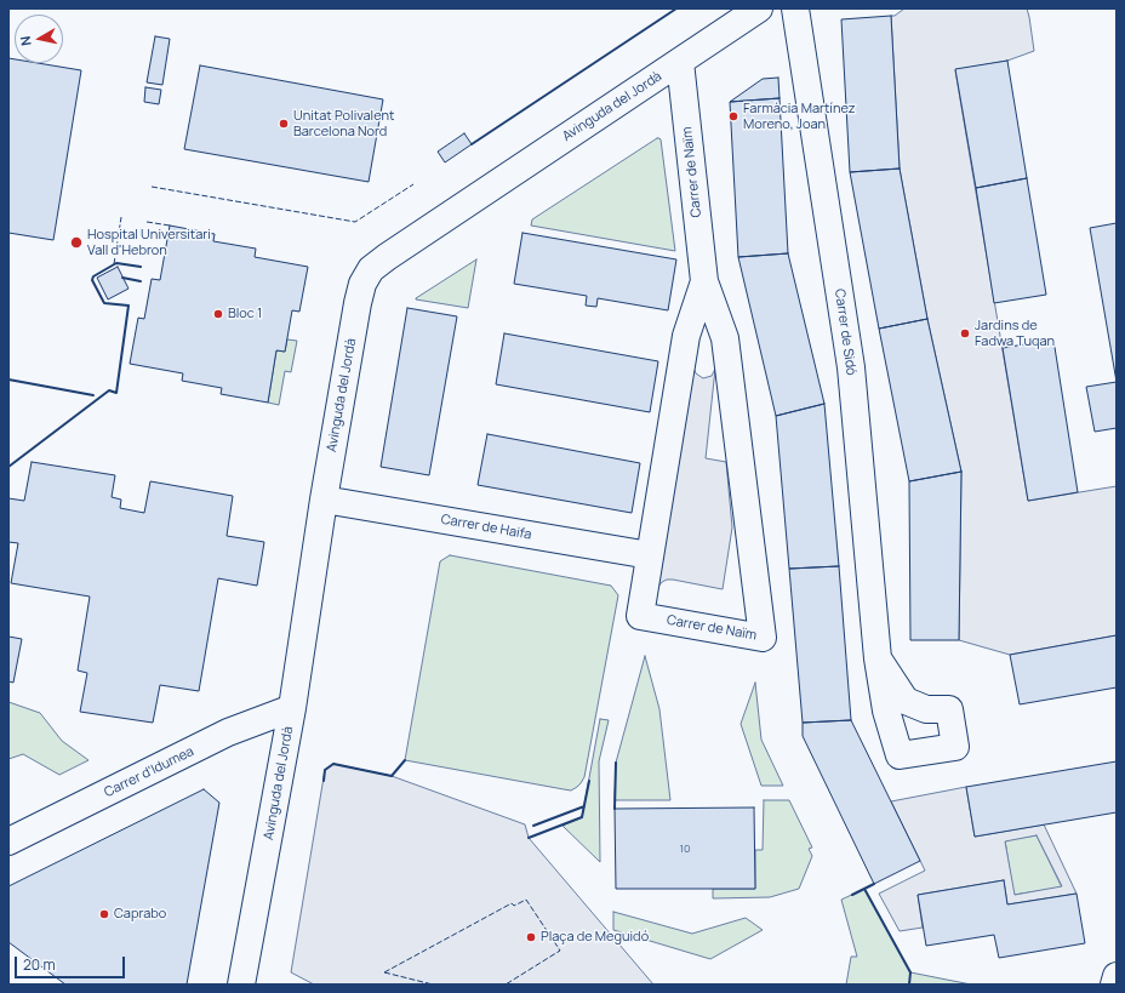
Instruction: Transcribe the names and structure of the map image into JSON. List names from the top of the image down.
{
  "streets": {
    "street": [
      "Avinguda del Jordà",
      "Carrer de Naïm",
      "Carrer de Sidó",
      "Carrer de Haifa",
      "Carrer d'Idumea"
    ]
  },
  "crossings": [
    ["Avinguda del Jordà", "Carrer de Naïm"],
    ["Avinguda del Jordà", "Carrer de Haifa"],
    ["Avinguda del Jordà", "Carrer d'Idumea"],
    ["Carrer de Naïm", "Carrer de Haifa"]
  ],
  "places": [
    "Farmàcia Martínez Moreno, Joan",
    "Unitat Polivalent Barcelona Nord",
    "Hospital Universitari Vall d'Hebron",
    "Bloc 1",
    "Jardins de Fadwa Tuqan",
    "Caprabo",
    "Plaça de Meguidó"
  ],
  "house_numbers": ["10"],
  "scale_bar": "20 m",
  "north": "left"
}
